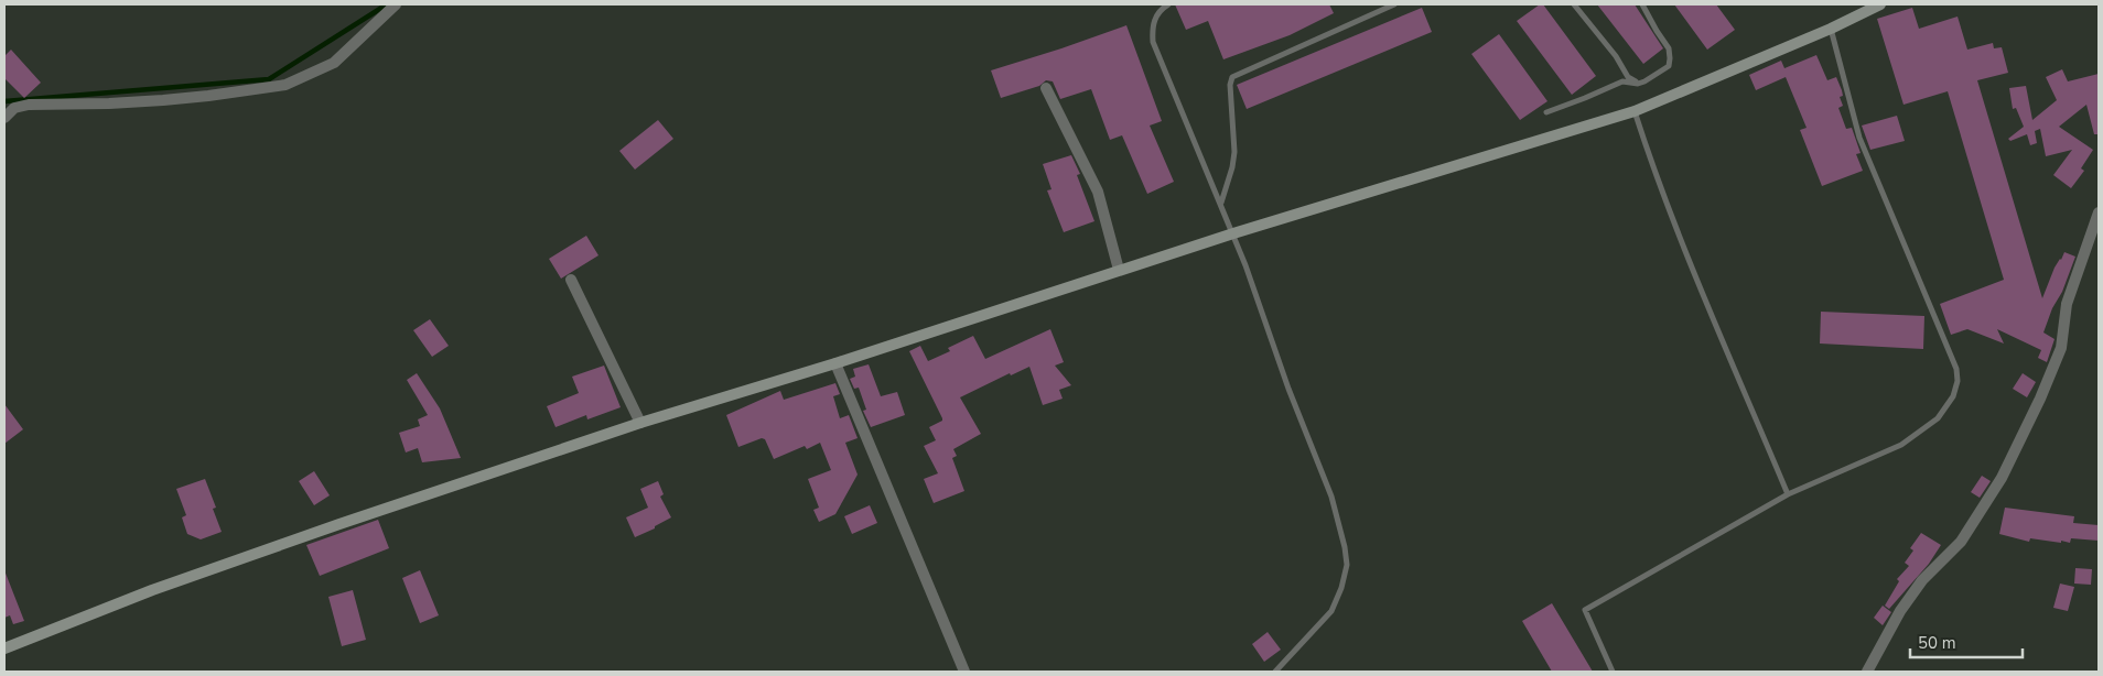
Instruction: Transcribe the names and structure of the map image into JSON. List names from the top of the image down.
{
  "scale_bar": "50 m"
}
